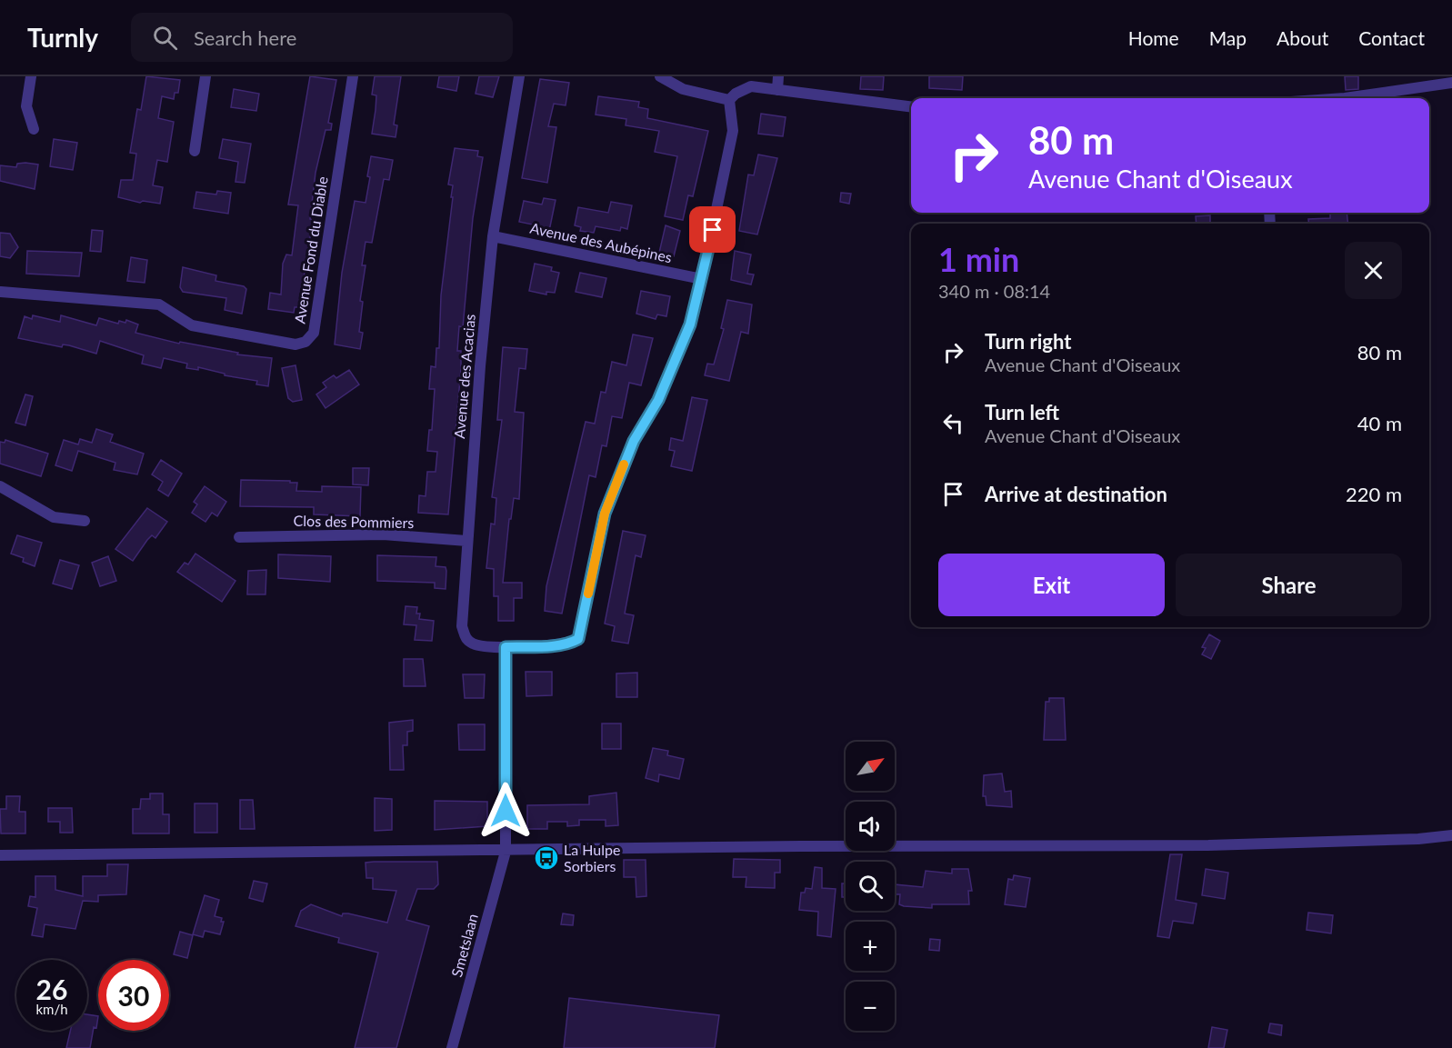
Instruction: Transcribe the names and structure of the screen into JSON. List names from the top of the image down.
{
  "streets": {
    "street": [
      "Avenue des Aubépines",
      "Avenue Fond du Diable",
      "Avenue des Acacias",
      "Clos des Pommiers",
      "Smetslaan"
    ]
  },
  "crossings": [
    ["Avenue des Aubépines", "Avenue des Acacias"],
    ["Avenue des Acacias", "Clos des Pommiers"],
    ["Avenue des Acacias", "Smetslaan"]
  ],
  "places": {
    "bus stop": ["La Hulpe Sorbiers"]
  },
  "north": "top right",
  "page": {
    "header": "Turnly",
    "search": "Search here",
    "nav": [
      "Home",
      "Map",
      "About",
      "Contact"
    ],
    "turn": ["80 m", "Avenue Chant d'Oiseaux"],
    "heading": ["1 min", "340 m · 08:14"],
    "list": [
      {
        "name": "Turn right",
        "note": "Avenue Chant d'Oiseaux",
        "value": "80 m"
      },
      {
        "name": "Turn left",
        "note": "Avenue Chant d'Oiseaux",
        "value": "40 m"
      },
      {
        "name": "Arrive at destination",
        "value": "220 m"
      }
    ],
    "buttons": ["Exit", "Share"],
    "map_buttons": ["+", "−"],
    "speed": "26 km/h",
    "limit": "30"
  }
}
